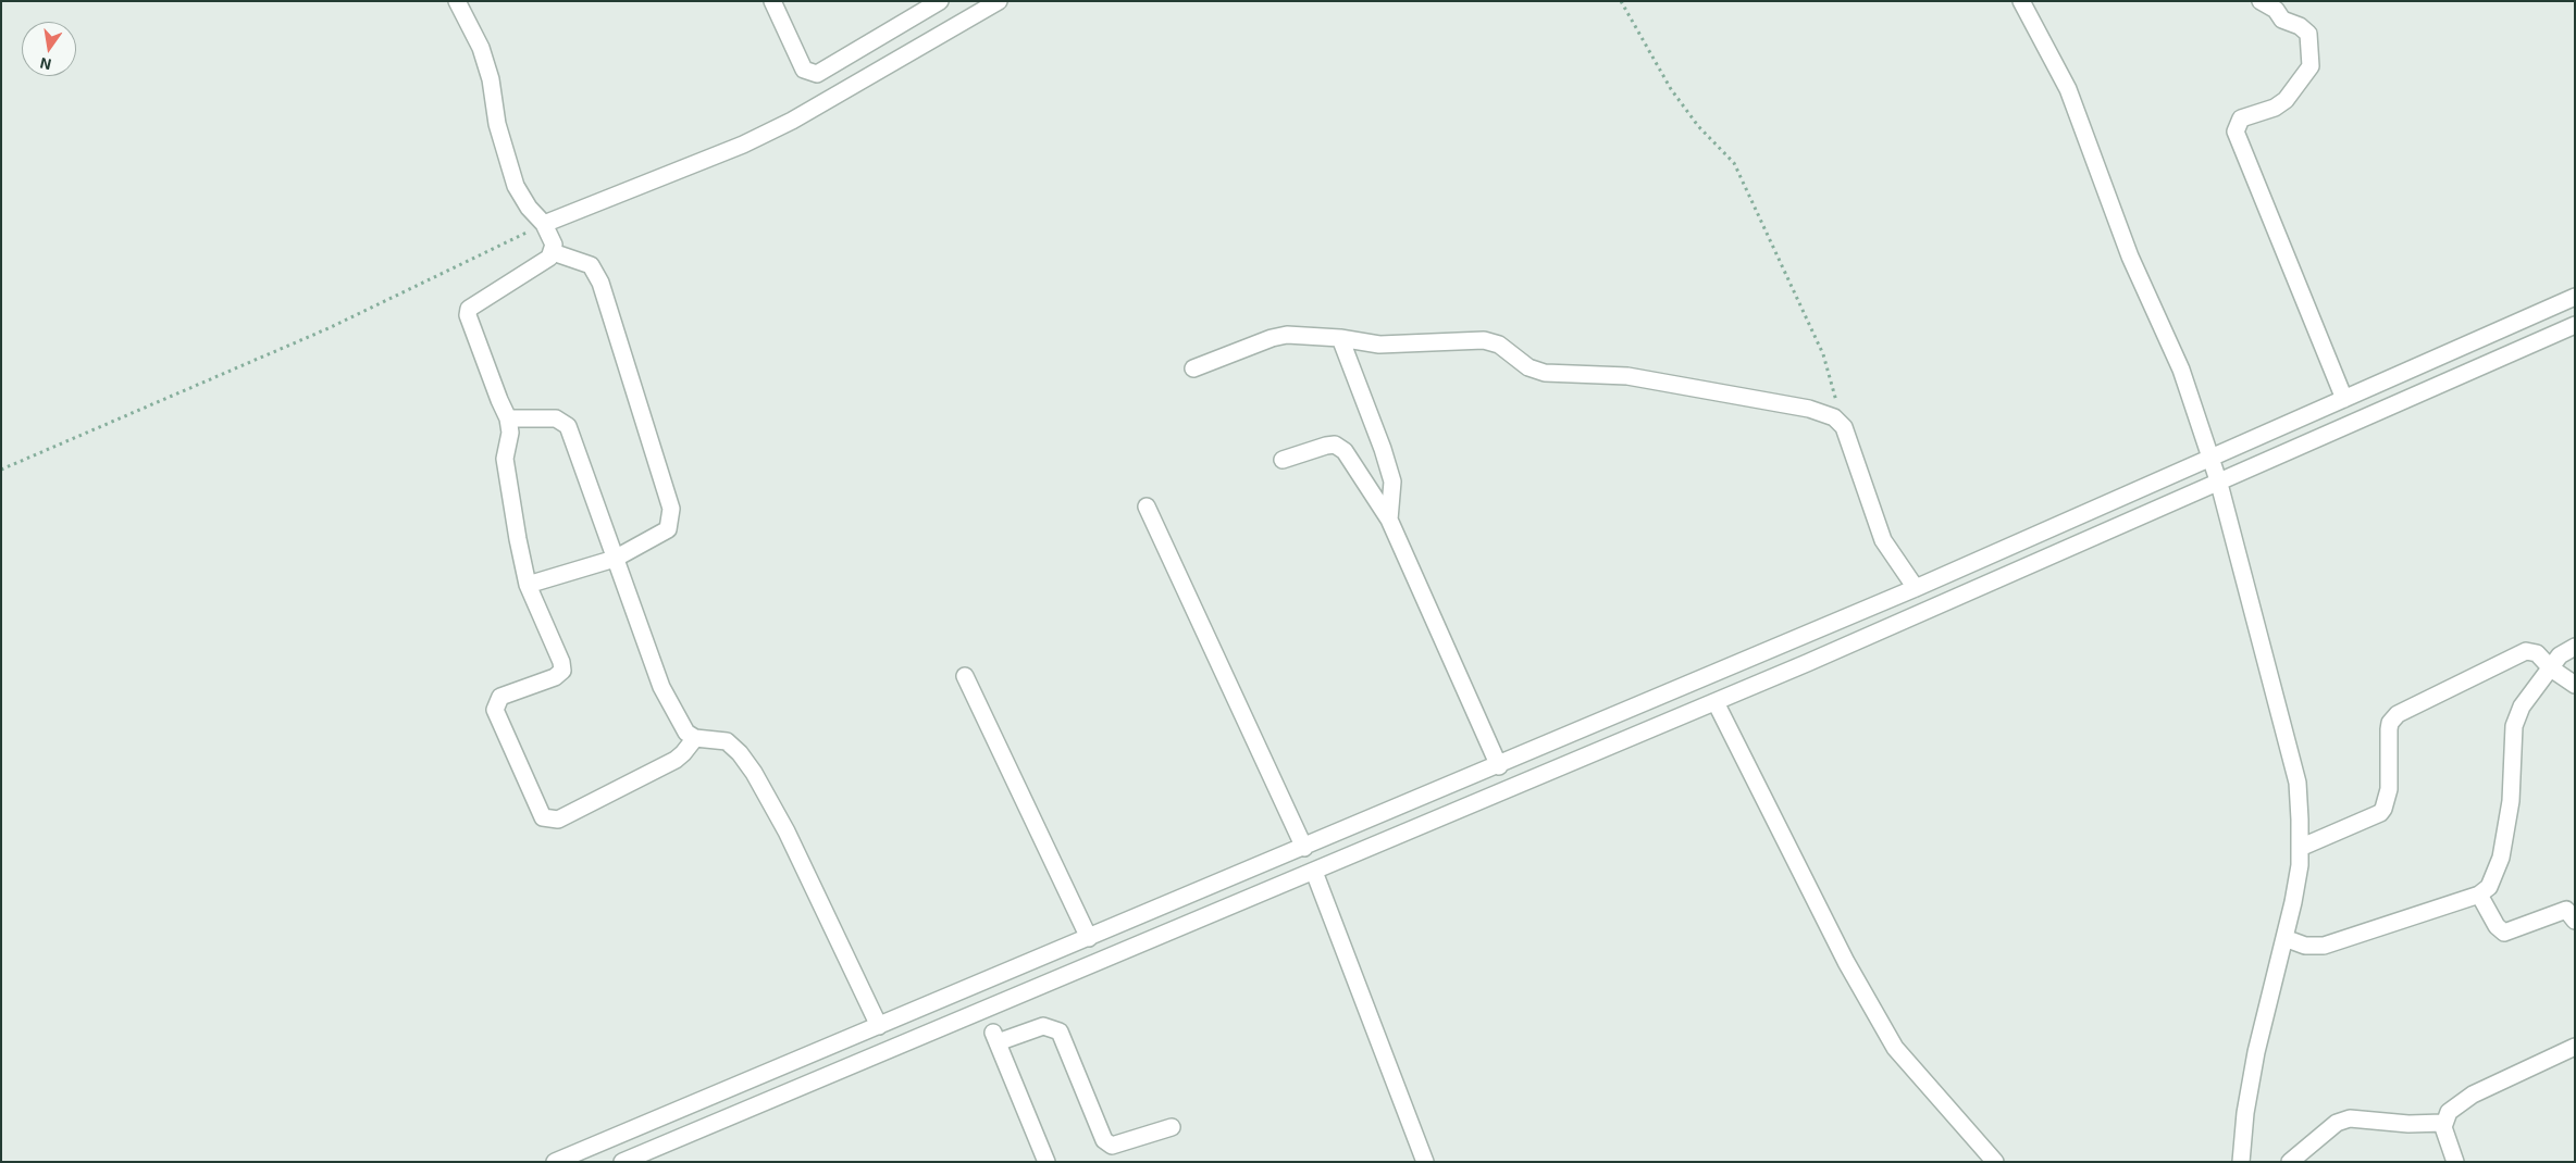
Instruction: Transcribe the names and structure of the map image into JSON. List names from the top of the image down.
{
  "north": "bottom"
}
